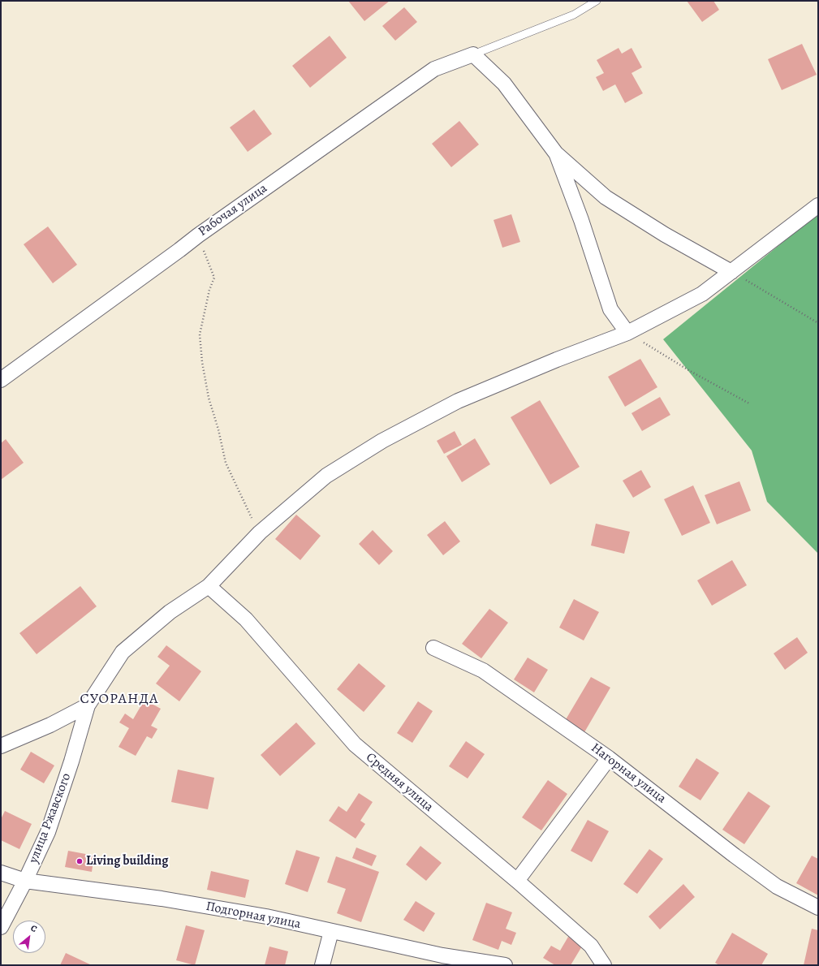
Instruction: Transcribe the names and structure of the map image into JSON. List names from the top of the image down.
{
  "streets": {
    "street": [
      "Рабочая улица",
      "Нагорная улица",
      "Средняя улица",
      "улица Ржавского",
      "Подгорная улица"
    ]
  },
  "crossings": [
    ["улица Ржавского", "Подгорная улица"]
  ],
  "districts": ["СУОРАНДА"],
  "places": ["Living building"],
  "north": "top right"
}
